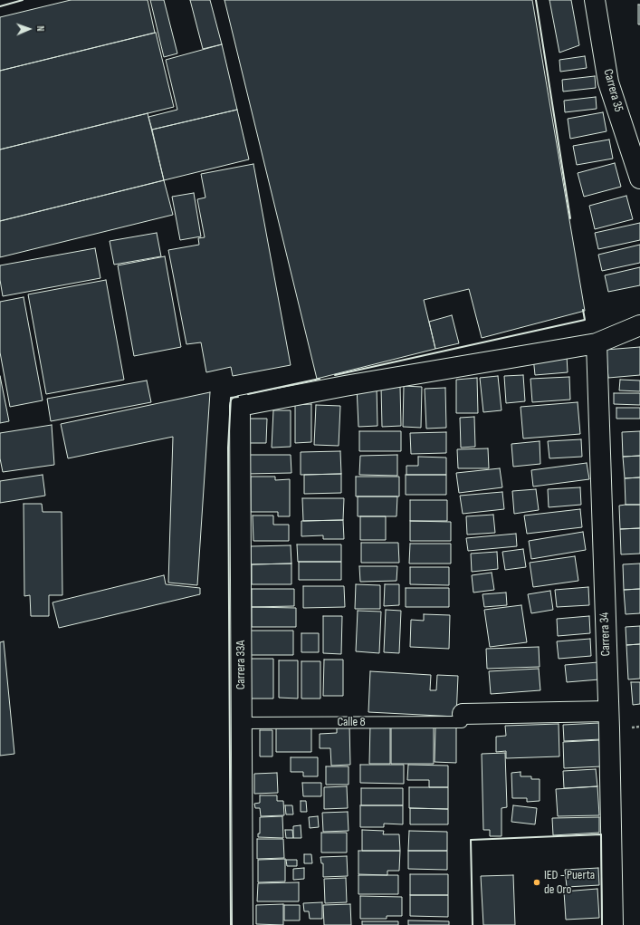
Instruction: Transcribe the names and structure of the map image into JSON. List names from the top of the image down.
{
  "streets": {
    "street": [
      "Carrera 35",
      "Carrera 34",
      "Carrera 33A",
      "Calle 8"
    ]
  },
  "crossings": [
    ["Carrera 34", "Carrera 33A"],
    ["Carrera 34", "Calle 8"],
    ["Carrera 33A", "Calle 8"]
  ],
  "places": ["IED - Puerta de Oro"],
  "north": "right"
}
